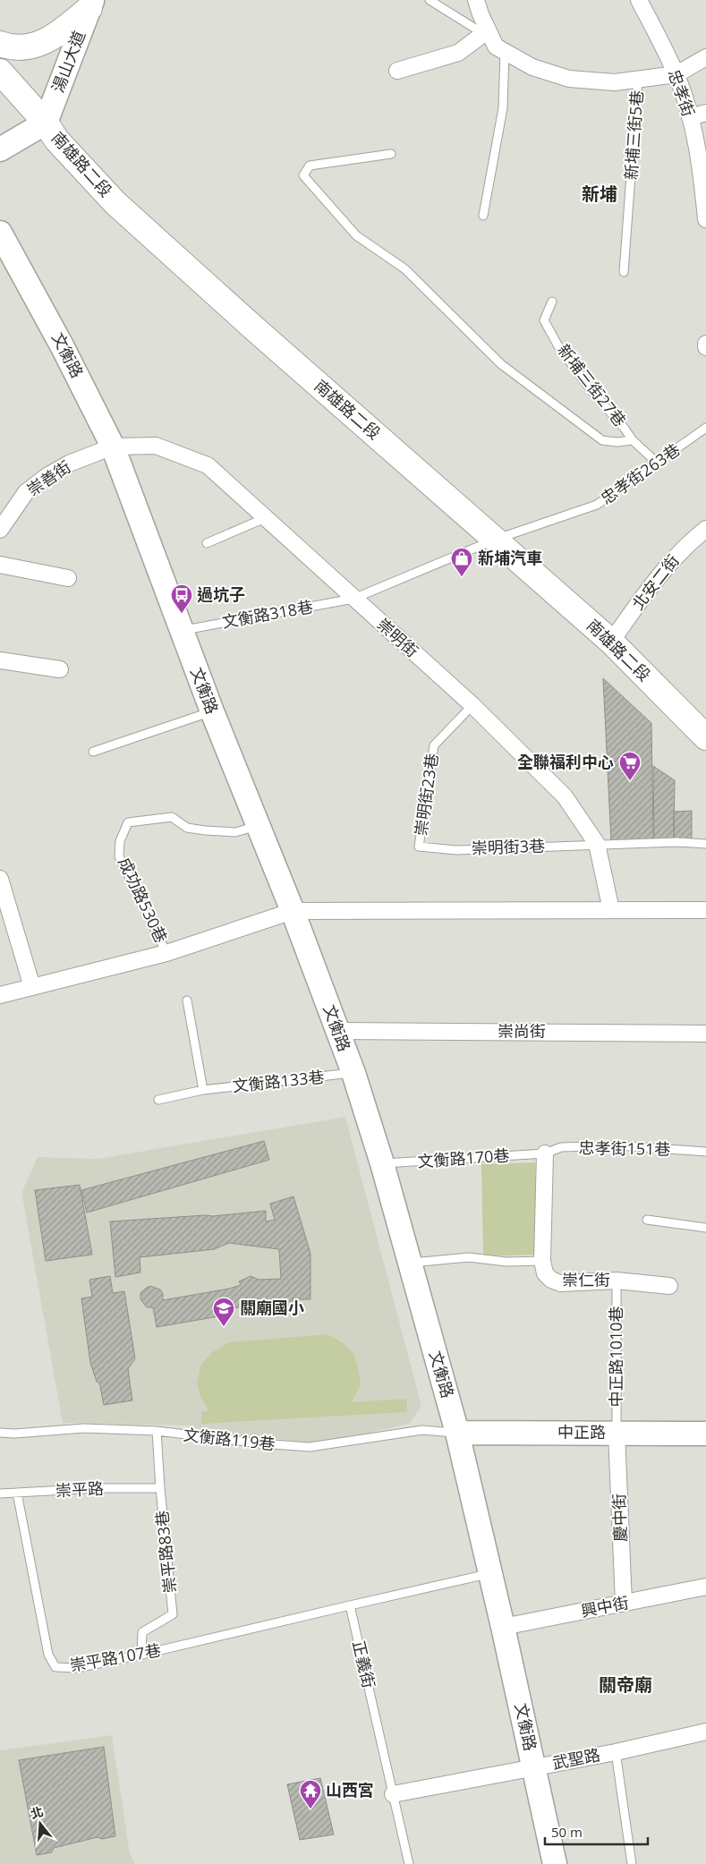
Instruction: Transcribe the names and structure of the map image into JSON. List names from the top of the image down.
{
  "streets": {
    "main road": ["南雄路二段"],
    "street": [
      "湯山大道",
      "忠孝街",
      "文衡路",
      "崇善街",
      "北安二街",
      "崇明街",
      "崇尚街",
      "崇仁街",
      "中正路",
      "慶中街",
      "興中街",
      "武聖路"
    ],
    "lane": [
      "新埔三街5巷",
      "新埔三街27巷",
      "忠孝街263巷",
      "文衡路318巷",
      "崇明街23巷",
      "崇明街3巷",
      "成功路530巷",
      "文衡路133巷",
      "忠孝街151巷",
      "文衡路170巷",
      "中正路1010巷",
      "文衡路119巷",
      "崇平路",
      "崇平路83巷",
      "崇平路107巷",
      "正義街"
    ]
  },
  "crossings": [
    ["湯山大道", "南雄路二段"],
    ["南雄路二段", "忠孝街263巷"],
    ["南雄路二段", "北安二街"],
    ["文衡路", "崇善街"],
    ["文衡路", "文衡路318巷"],
    ["文衡路", "崇明街"],
    ["文衡路", "成功路530巷"],
    ["文衡路", "崇尚街"],
    ["文衡路", "文衡路133巷"],
    ["文衡路", "文衡路170巷"],
    ["文衡路", "中正路"],
    ["文衡路", "文衡路119巷"],
    ["文衡路", "興中街"],
    ["文衡路", "武聖路"],
    ["新埔三街27巷", "忠孝街263巷"],
    ["忠孝街263巷", "文衡路318巷"],
    ["忠孝街263巷", "崇明街"],
    ["崇善街", "崇明街"],
    ["文衡路318巷", "崇明街"],
    ["崇明街", "崇明街23巷"],
    ["崇明街", "崇明街3巷"],
    ["崇明街23巷", "崇明街3巷"],
    ["忠孝街151巷", "文衡路170巷"],
    ["忠孝街151巷", "崇仁街"],
    ["文衡路170巷", "崇仁街"],
    ["崇仁街", "中正路1010巷"],
    ["中正路1010巷", "中正路"],
    ["中正路1010巷", "慶中街"],
    ["中正路", "文衡路119巷"],
    ["中正路", "慶中街"],
    ["文衡路119巷", "崇平路83巷"],
    ["崇平路", "崇平路83巷"],
    ["崇平路", "崇平路107巷"],
    ["慶中街", "興中街"],
    ["崇平路83巷", "崇平路107巷"],
    ["崇平路107巷", "正義街"],
    ["正義街", "武聖路"]
  ],
  "districts": ["新埔", "關帝廟"],
  "places": {
    "shop": ["新埔汽車"],
    "bus stop": ["過坑子"],
    "supermarket": ["全聯福利中心"],
    "school or university": ["關廟國小"],
    "temple": ["山西宮"]
  },
  "scale_bar": "50 m",
  "north": "top"
}
